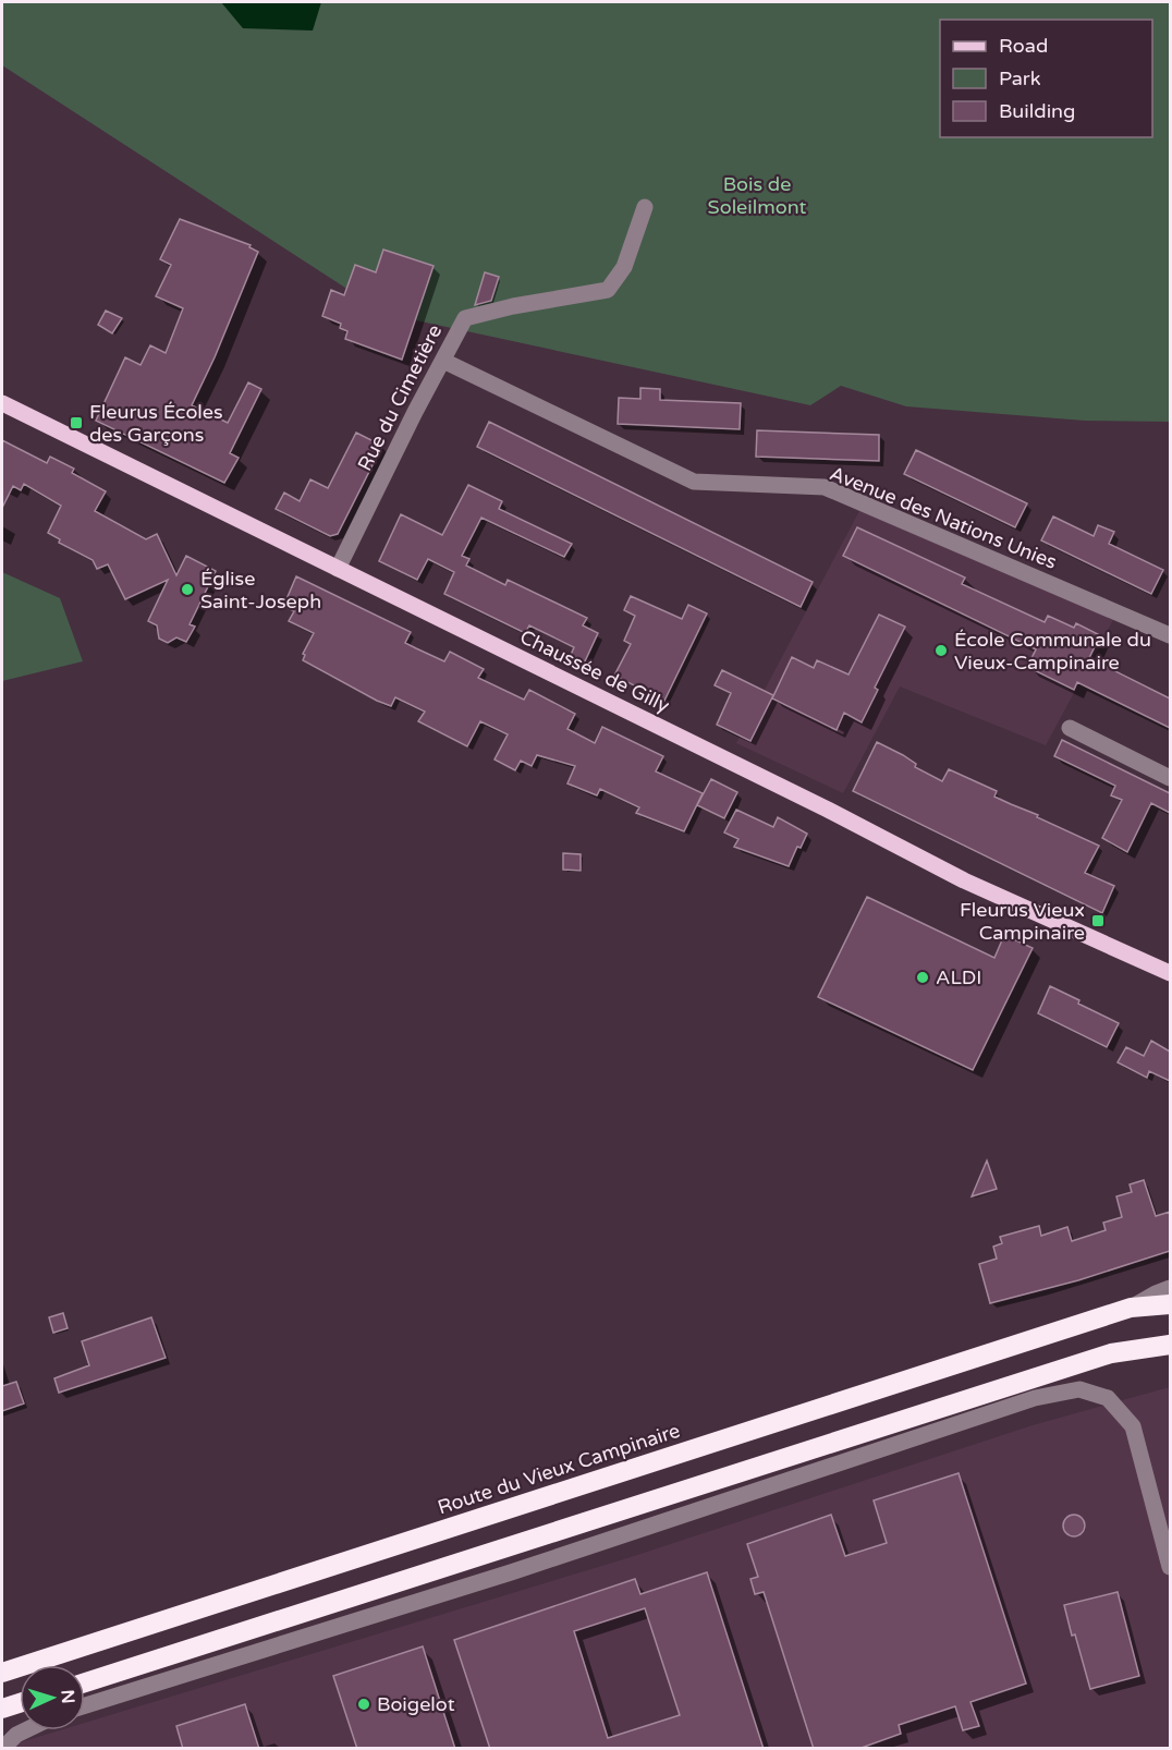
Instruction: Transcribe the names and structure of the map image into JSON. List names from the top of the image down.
{
  "streets": {
    "highway": ["Route du Vieux Campinaire"],
    "main road": ["Chaussée de Gilly"],
    "street": ["Rue du Cimetière", "Avenue des Nations Unies"]
  },
  "crossings": [
    ["Rue du Cimetière", "Avenue des Nations Unies"],
    ["Rue du Cimetière", "Chaussée de Gilly"]
  ],
  "parks": ["Bois de Soleilmont"],
  "places": {
    "transit": ["Fleurus Écoles des Garçons", "Fleurus Vieux Campinaire"],
    "other": [
      "Église Saint-Joseph",
      "École Communale du Vieux-Campinaire",
      "ALDI",
      "Boigelot"
    ]
  },
  "legend": ["Road", "Park", "Building"],
  "north": "right"
}
